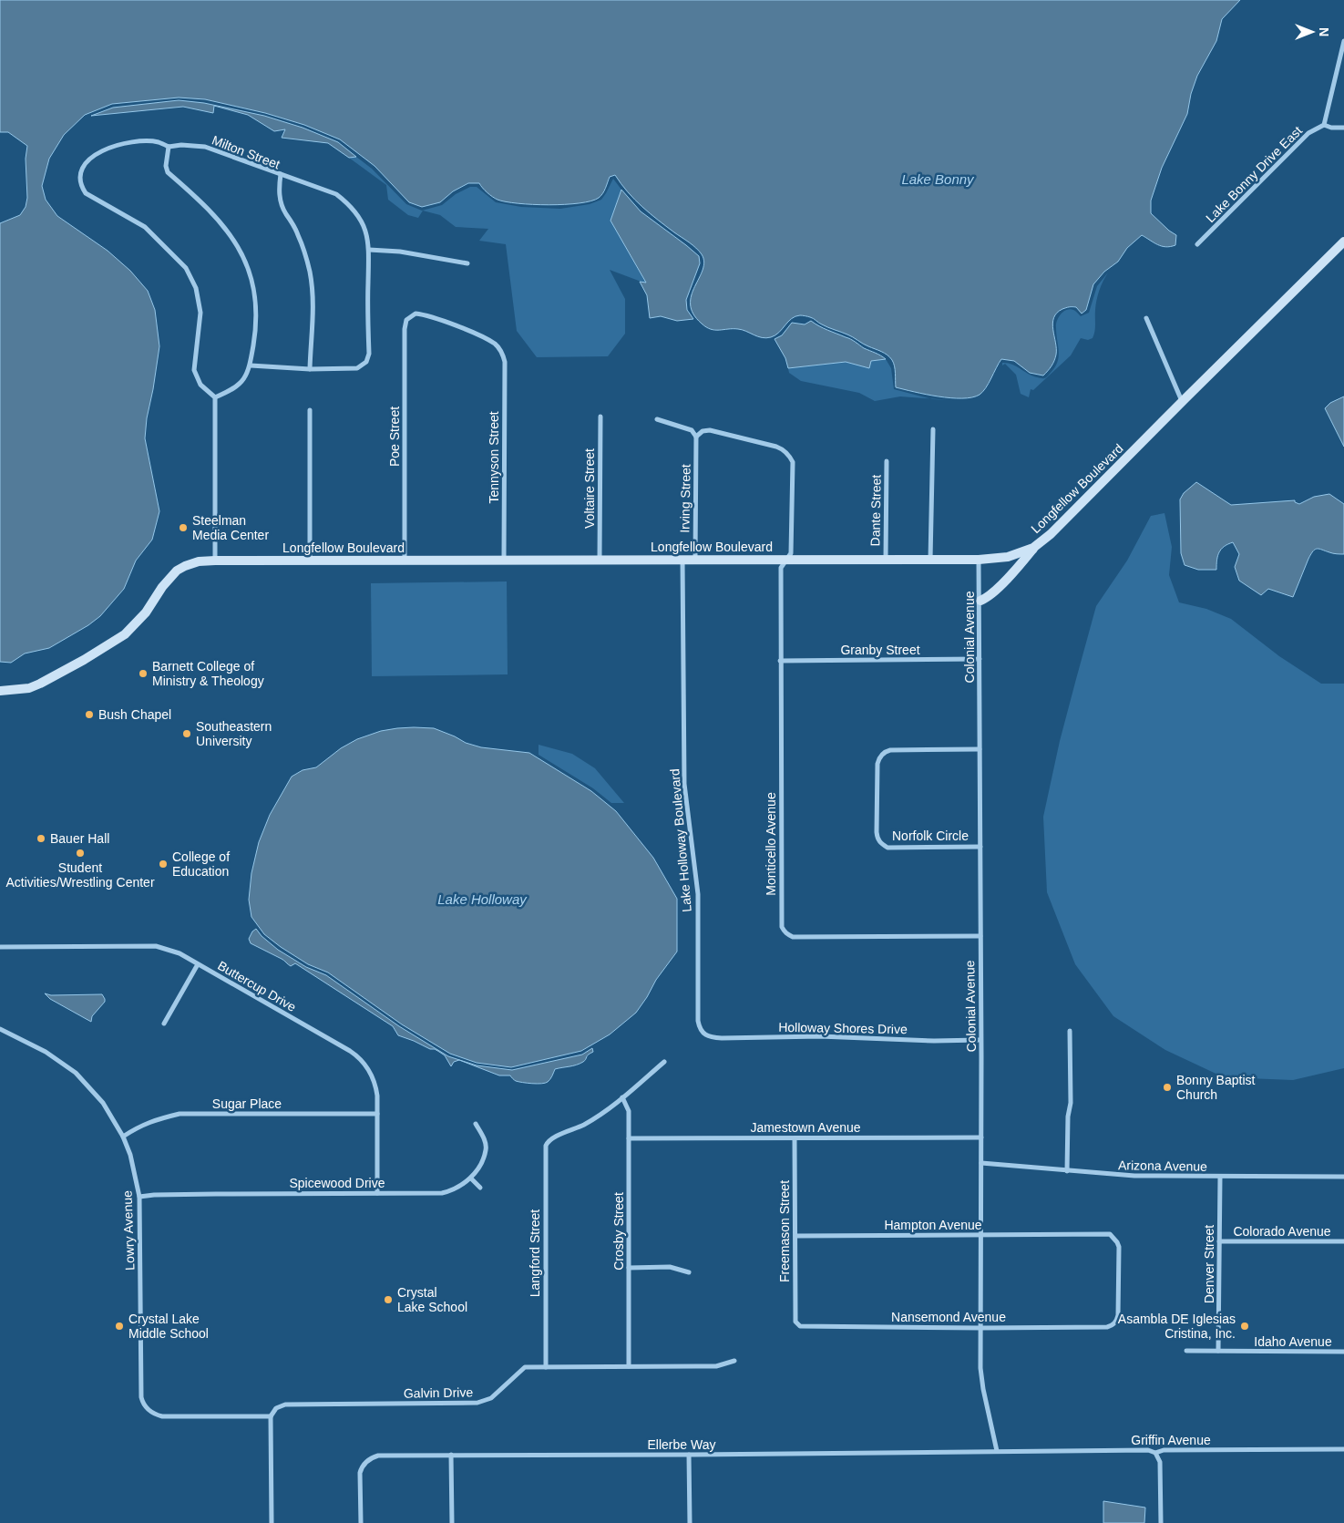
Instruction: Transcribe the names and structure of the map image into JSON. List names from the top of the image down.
{
  "streets": {
    "street": [
      "Milton Street",
      "Lake Bonny Drive East",
      "Poe Street",
      "Tennyson Street",
      "Voltaire Street",
      "Longfellow Boulevard",
      "Irving Street",
      "Dante Street",
      "Colonial Avenue",
      "Granby Street",
      "Norfolk Circle",
      "Lake Holloway Boulevard",
      "Monticello Avenue",
      "Buttercup Drive",
      "Holloway Shores Drive",
      "Sugar Place",
      "Jamestown Avenue",
      "Arizona Avenue",
      "Spicewood Drive",
      "Hampton Avenue",
      "Lowry Avenue",
      "Crosby Street",
      "Freemason Street",
      "Colorado Avenue",
      "Langford Street",
      "Denver Street",
      "Nansemond Avenue",
      "Idaho Avenue",
      "Galvin Drive",
      "Griffin Avenue",
      "Ellerbe Way"
    ]
  },
  "crossings": [
    ["Poe Street", "Tennyson Street"],
    ["Poe Street", "Longfellow Boulevard"],
    ["Tennyson Street", "Longfellow Boulevard"],
    ["Voltaire Street", "Longfellow Boulevard"],
    ["Longfellow Boulevard", "Irving Street"],
    ["Longfellow Boulevard", "Dante Street"],
    ["Longfellow Boulevard", "Colonial Avenue"],
    ["Longfellow Boulevard", "Lake Holloway Boulevard"],
    ["Longfellow Boulevard", "Monticello Avenue"],
    ["Irving Street", "Monticello Avenue"],
    ["Colonial Avenue", "Granby Street"],
    ["Colonial Avenue", "Norfolk Circle"],
    ["Colonial Avenue", "Monticello Avenue"],
    ["Colonial Avenue", "Holloway Shores Drive"],
    ["Colonial Avenue", "Jamestown Avenue"],
    ["Colonial Avenue", "Arizona Avenue"],
    ["Colonial Avenue", "Hampton Avenue"],
    ["Colonial Avenue", "Nansemond Avenue"],
    ["Colonial Avenue", "Griffin Avenue"],
    ["Colonial Avenue", "Ellerbe Way"],
    ["Granby Street", "Monticello Avenue"],
    ["Lake Holloway Boulevard", "Holloway Shores Drive"],
    ["Buttercup Drive", "Sugar Place"],
    ["Buttercup Drive", "Spicewood Drive"],
    ["Sugar Place", "Lowry Avenue"],
    ["Jamestown Avenue", "Crosby Street"],
    ["Jamestown Avenue", "Freemason Street"],
    ["Arizona Avenue", "Denver Street"],
    ["Spicewood Drive", "Lowry Avenue"],
    ["Hampton Avenue", "Freemason Street"],
    ["Hampton Avenue", "Nansemond Avenue"],
    ["Lowry Avenue", "Galvin Drive"],
    ["Crosby Street", "Langford Street"],
    ["Crosby Street", "Galvin Drive"],
    ["Freemason Street", "Nansemond Avenue"],
    ["Colorado Avenue", "Denver Street"],
    ["Langford Street", "Galvin Drive"],
    ["Denver Street", "Idaho Avenue"],
    ["Griffin Avenue", "Ellerbe Way"]
  ],
  "water": ["Lake Bonny", "Lake Holloway"],
  "places": [
    "Steelman Media Center",
    "Barnett College of Ministry & Theology",
    "Bush Chapel",
    "Southeastern University",
    "Bauer Hall",
    "Student Activities/Wrestling Center",
    "College of Education",
    "Bonny Baptist Church",
    "Crystal Lake School",
    "Crystal Lake Middle School",
    "Asambla DE Iglesias Cristina, Inc."
  ],
  "north": "right"
}
